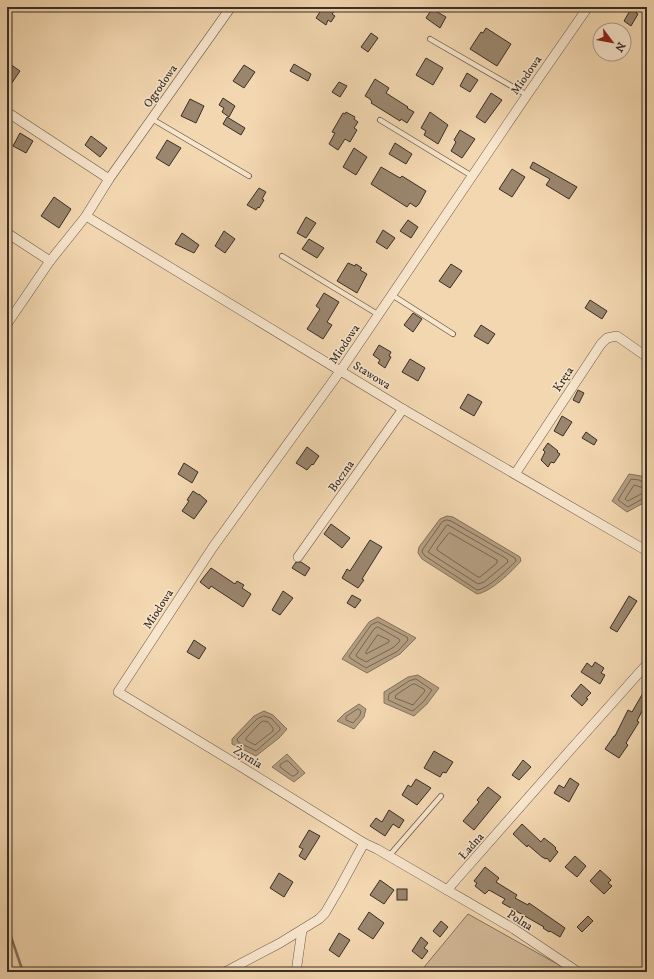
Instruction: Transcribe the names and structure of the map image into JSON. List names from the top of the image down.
{
  "streets": {
    "street": [
      "Miodowa",
      "Ogrodowa",
      "Stawowa",
      "Kręta",
      "Boczna",
      "Żytnia",
      "Ładna",
      "Polna"
    ]
  },
  "crossings": [
    ["Miodowa", "Stawowa"],
    ["Miodowa", "Żytnia"],
    ["Ogrodowa", "Stawowa"],
    ["Stawowa", "Kręta"],
    ["Stawowa", "Boczna"],
    ["Ładna", "Polna"]
  ],
  "north": "bottom right"
}
